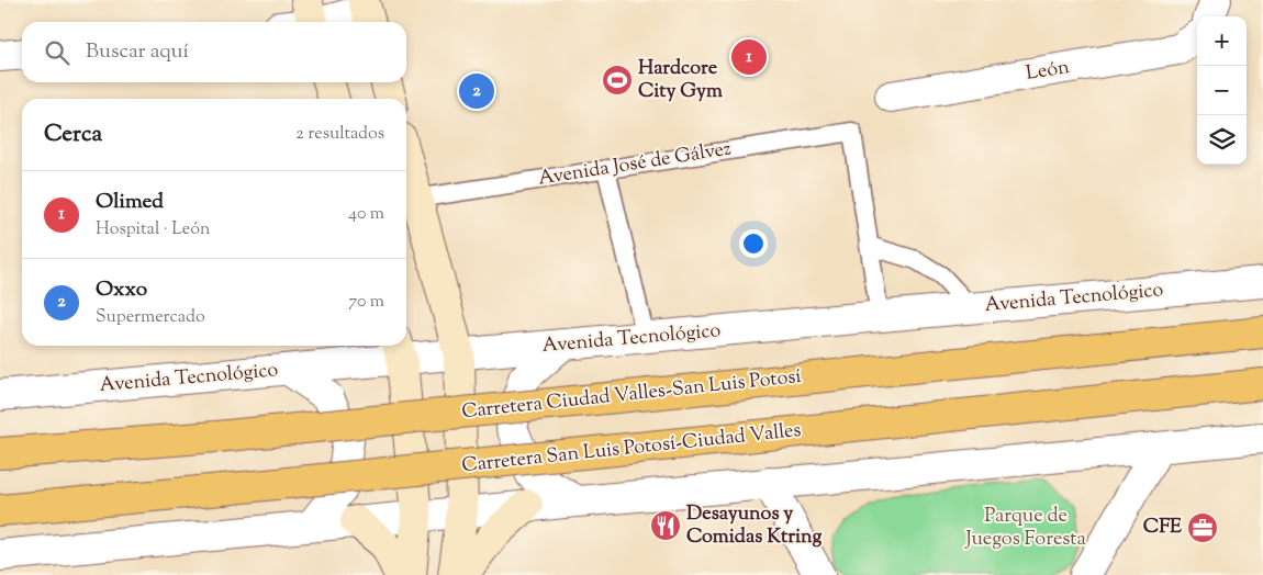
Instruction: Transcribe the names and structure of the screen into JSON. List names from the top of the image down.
{
  "streets": {
    "main road": ["Carretera Ciudad Valles-San Luis Potosí", "Carretera San Luis Potosí-Ciudad Valles"],
    "street": ["León", "Avenida Tecnológico"],
    "lane": ["Avenida José de Gálvez"]
  },
  "parks": ["Parque de Juegos Foresta"],
  "places": {
    "sports": ["Hardcore City Gym"],
    "restaurant": ["Desayunos y Comidas Ktring"],
    "office": ["CFE"]
  },
  "page": {
    "map_buttons": ["+", "−"],
    "search": "Buscar aquí",
    "pins": ["1", "2"],
    "heading": ["Cerca", "2 resultados"],
    "list": [
      {
        "mark": "1",
        "name": "Olimed",
        "note": "Hospital · León",
        "value": "40 m"
      },
      {
        "mark": "2",
        "name": "Oxxo",
        "note": "Supermercado",
        "value": "70 m"
      }
    ]
  }
}
